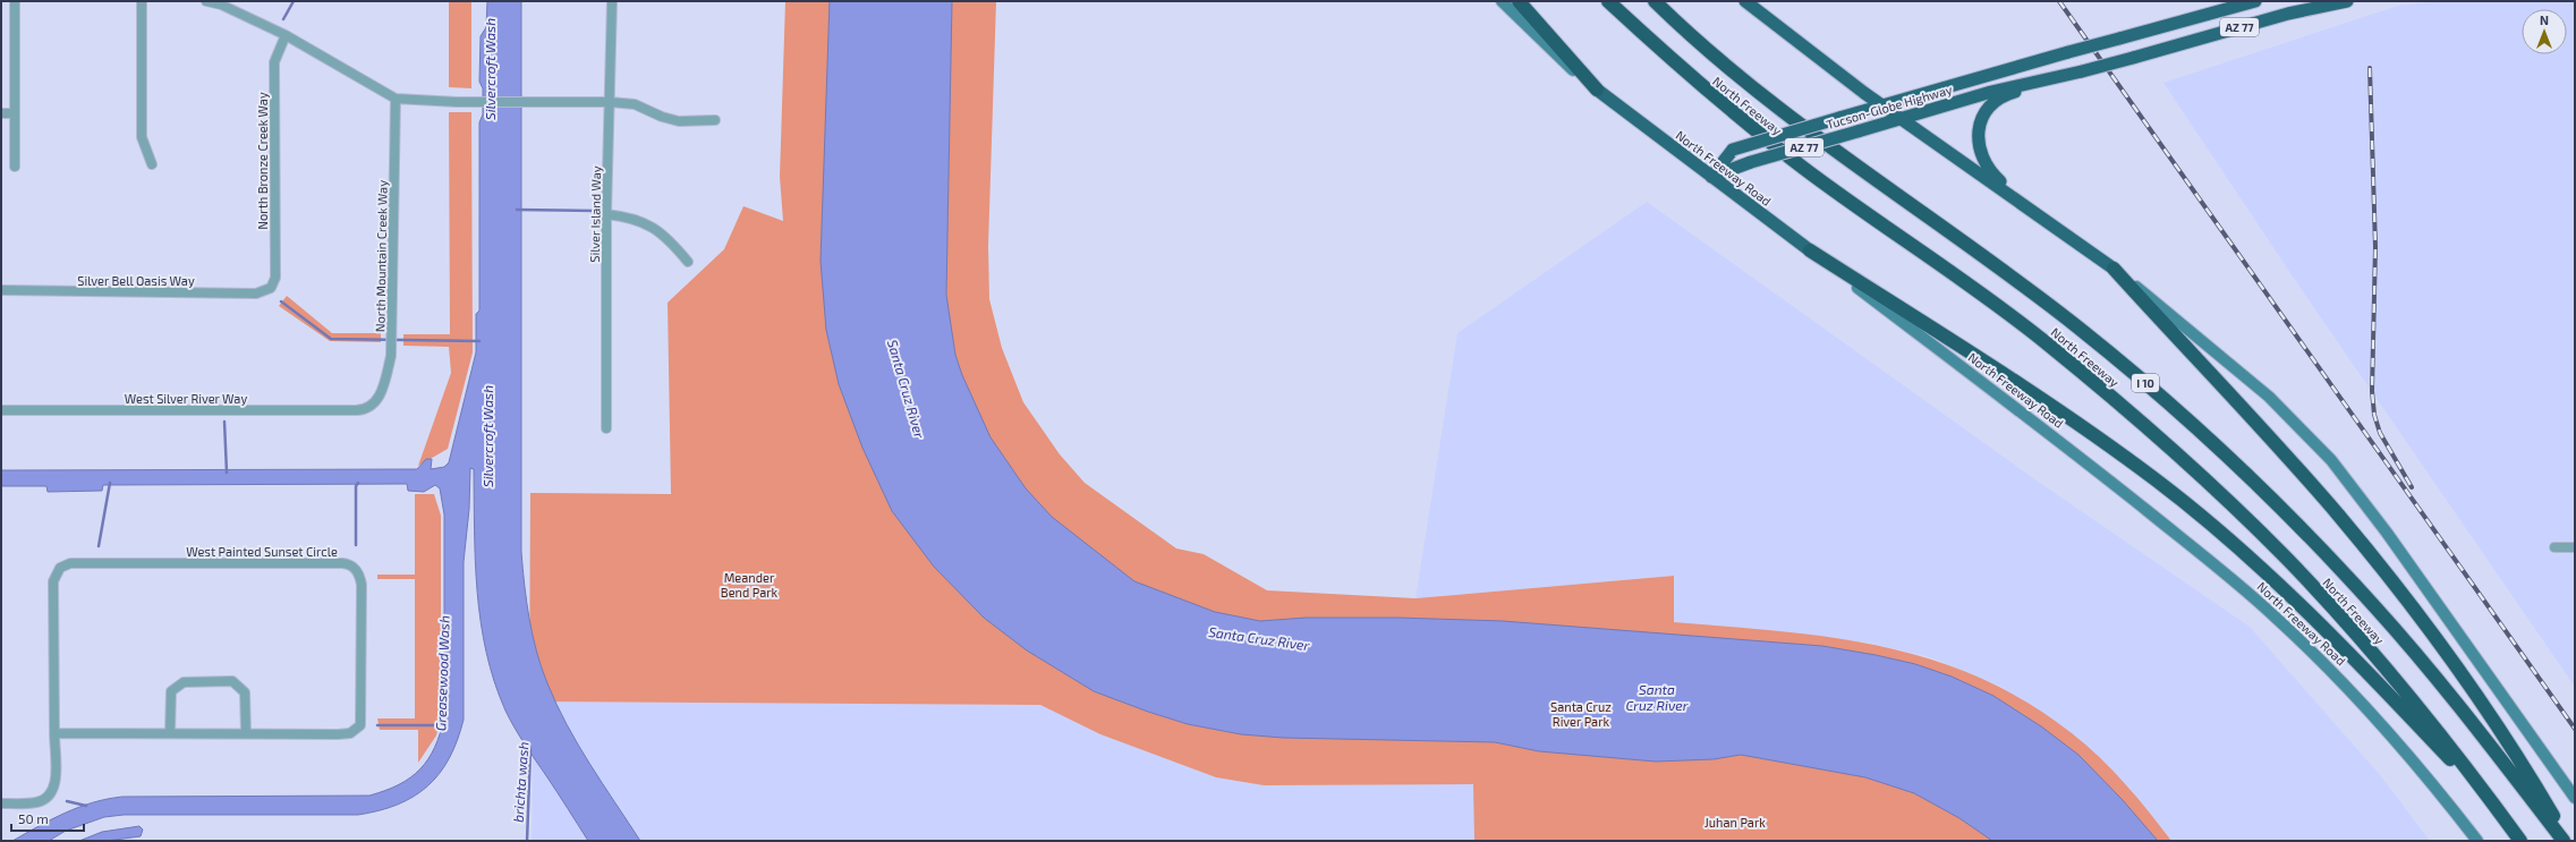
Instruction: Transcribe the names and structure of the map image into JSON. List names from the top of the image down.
{
  "streets": {
    "highway": [
      "AZ 77",
      "North Freeway",
      "Tucson-Globe Highway",
      "North Freeway Road",
      "I 10"
    ],
    "street": [
      "North Bronze Creek Way",
      "Silver Island Way",
      "North Mountain Creek Way",
      "Silver Bell Oasis Way",
      "West Silver River Way",
      "West Painted Sunset Circle"
    ]
  },
  "crossings": [
    ["Tucson-Globe Highway", "North Freeway Road"],
    ["North Bronze Creek Way", "Silver Bell Oasis Way"],
    ["North Mountain Creek Way", "West Silver River Way"]
  ],
  "water": [
    "Silvercroft Wash",
    "Santa Cruz River",
    "Greasewood Wash",
    "brichta wash"
  ],
  "parks": ["Meander Bend Park", "Santa Cruz River Park", "Juhan Park"],
  "scale_bar": "50 m",
  "north": "top"
}
